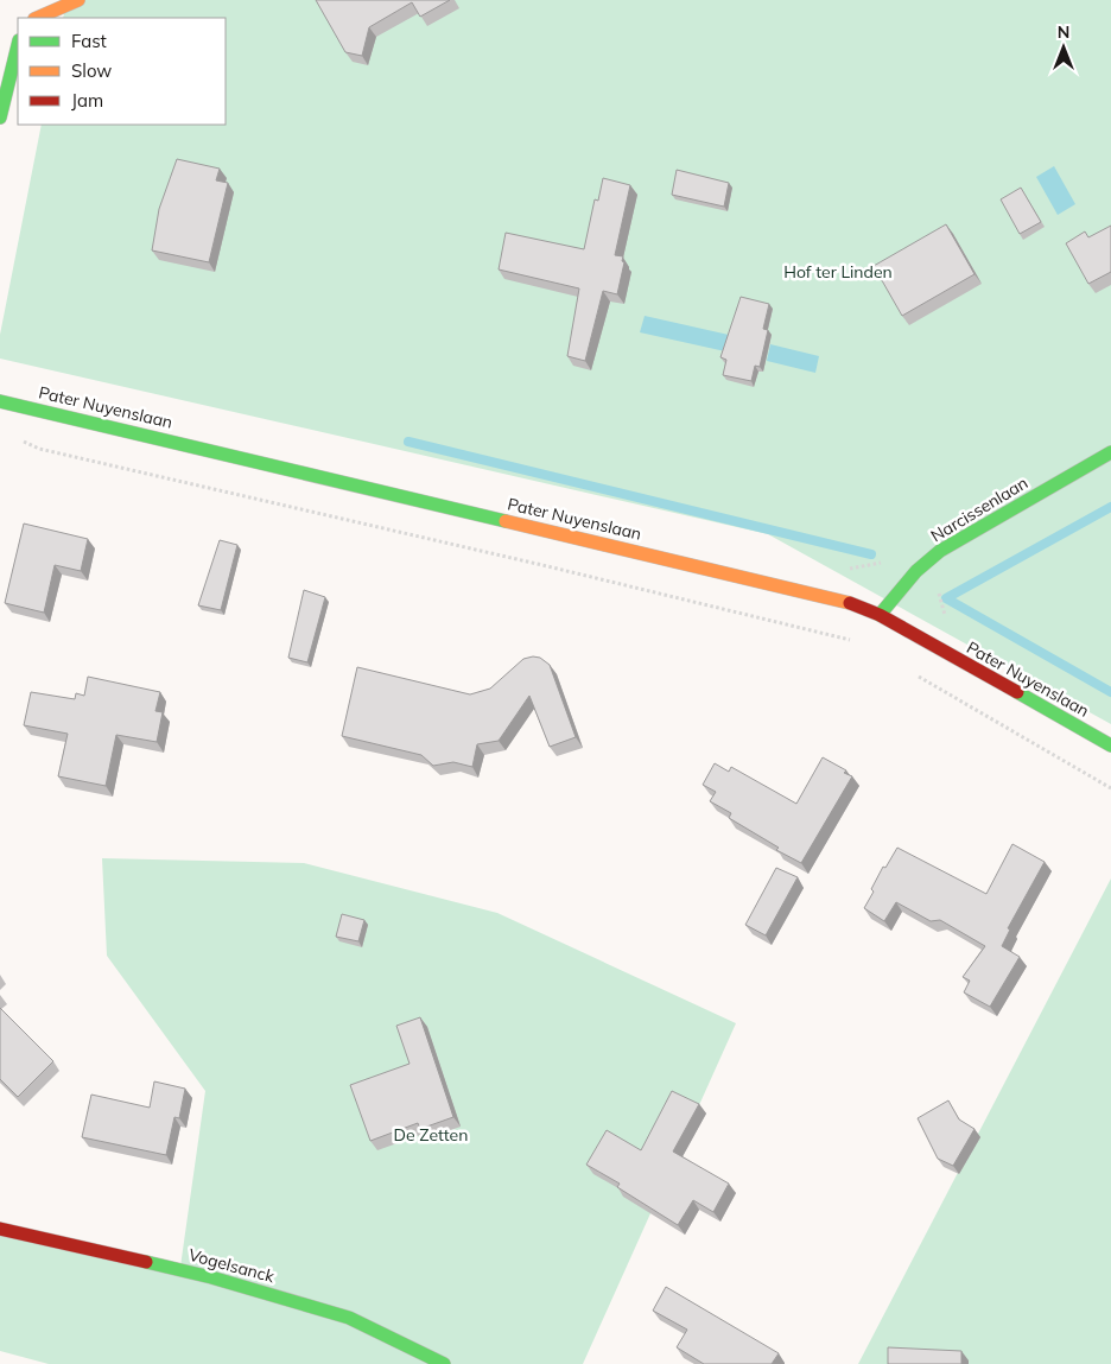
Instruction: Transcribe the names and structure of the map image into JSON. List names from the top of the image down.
{
  "streets": {
    "street": ["Pater Nuyenslaan", "Narcissenlaan", "Vogelsanck"]
  },
  "crossings": [
    ["Pater Nuyenslaan", "Narcissenlaan"]
  ],
  "parks": ["Hof ter Linden", "De Zetten"],
  "legend": ["Fast", "Slow", "Jam"],
  "north": "top"
}
